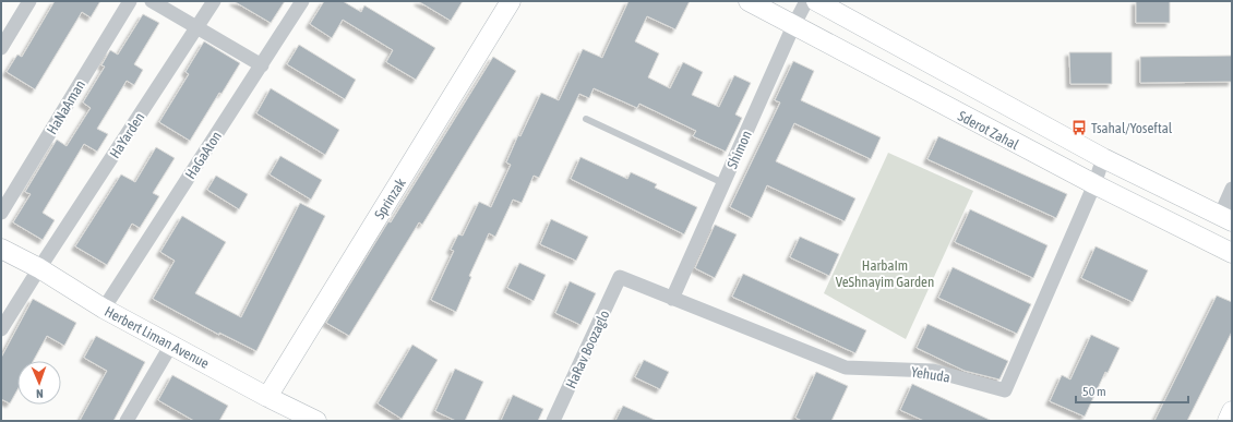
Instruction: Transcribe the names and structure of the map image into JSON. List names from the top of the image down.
{
  "streets": {
    "street": [
      "HaNaAman",
      "Sderot Zahal",
      "HaYarden",
      "Shimon",
      "HaGaAton",
      "Sprinzak",
      "Herbert Liman Avenue",
      "HaRav Boozaglo",
      "Yehuda"
    ]
  },
  "crossings": [
    ["Sderot Zahal", "Shimon"],
    ["Sderot Zahal", "Yehuda"],
    ["HaYarden", "Herbert Liman Avenue"],
    ["Shimon", "Yehuda"],
    ["HaGaAton", "Herbert Liman Avenue"],
    ["Sprinzak", "Herbert Liman Avenue"],
    ["HaRav Boozaglo", "Yehuda"]
  ],
  "parks": ["HarbaIm VeShnayim Garden"],
  "places": {
    "bus stop": ["Tsahal/Yoseftal"]
  },
  "scale_bar": "50 m",
  "north": "bottom"
}
